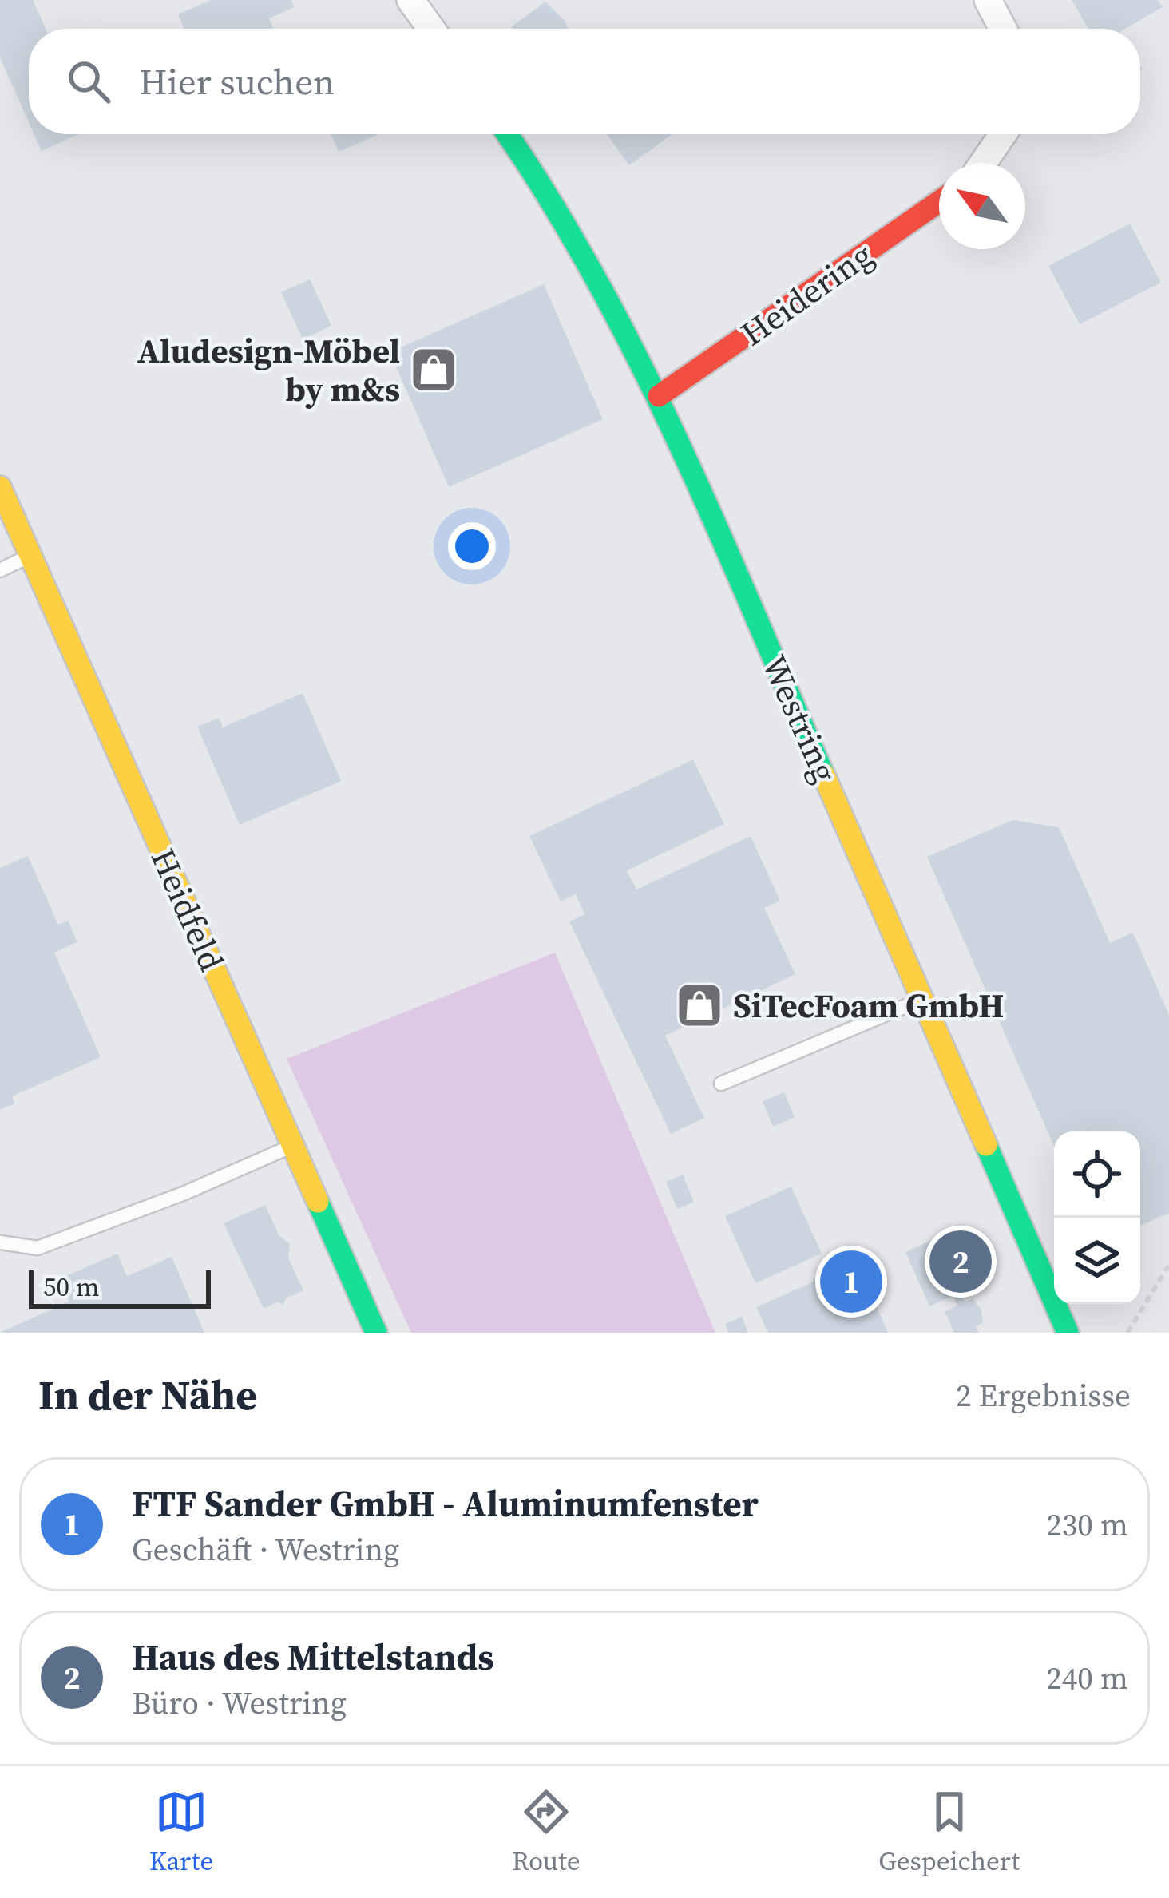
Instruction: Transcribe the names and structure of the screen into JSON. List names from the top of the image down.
{
  "streets": {
    "street": ["Heidering", "Westring", "Heidfeld"]
  },
  "crossings": [
    ["Heidering", "Westring"]
  ],
  "places": {
    "shop": ["Aludesign-Möbel by m&s", "SiTecFoam GmbH"]
  },
  "scale_bar": "50 m",
  "north": "top left",
  "page": {
    "search": "Hier suchen",
    "pins": ["2", "1"],
    "scale": "50 m",
    "heading": ["In der Nähe", "2 Ergebnisse"],
    "list": [
      {
        "mark": "1",
        "name": "FTF Sander GmbH - Aluminumfenster",
        "note": "Geschäft · Westring",
        "value": "230 m"
      },
      {
        "mark": "2",
        "name": "Haus des Mittelstands",
        "note": "Büro · Westring",
        "value": "240 m"
      }
    ],
    "nav": ["Karte", "Route", "Gespeichert"]
  }
}
